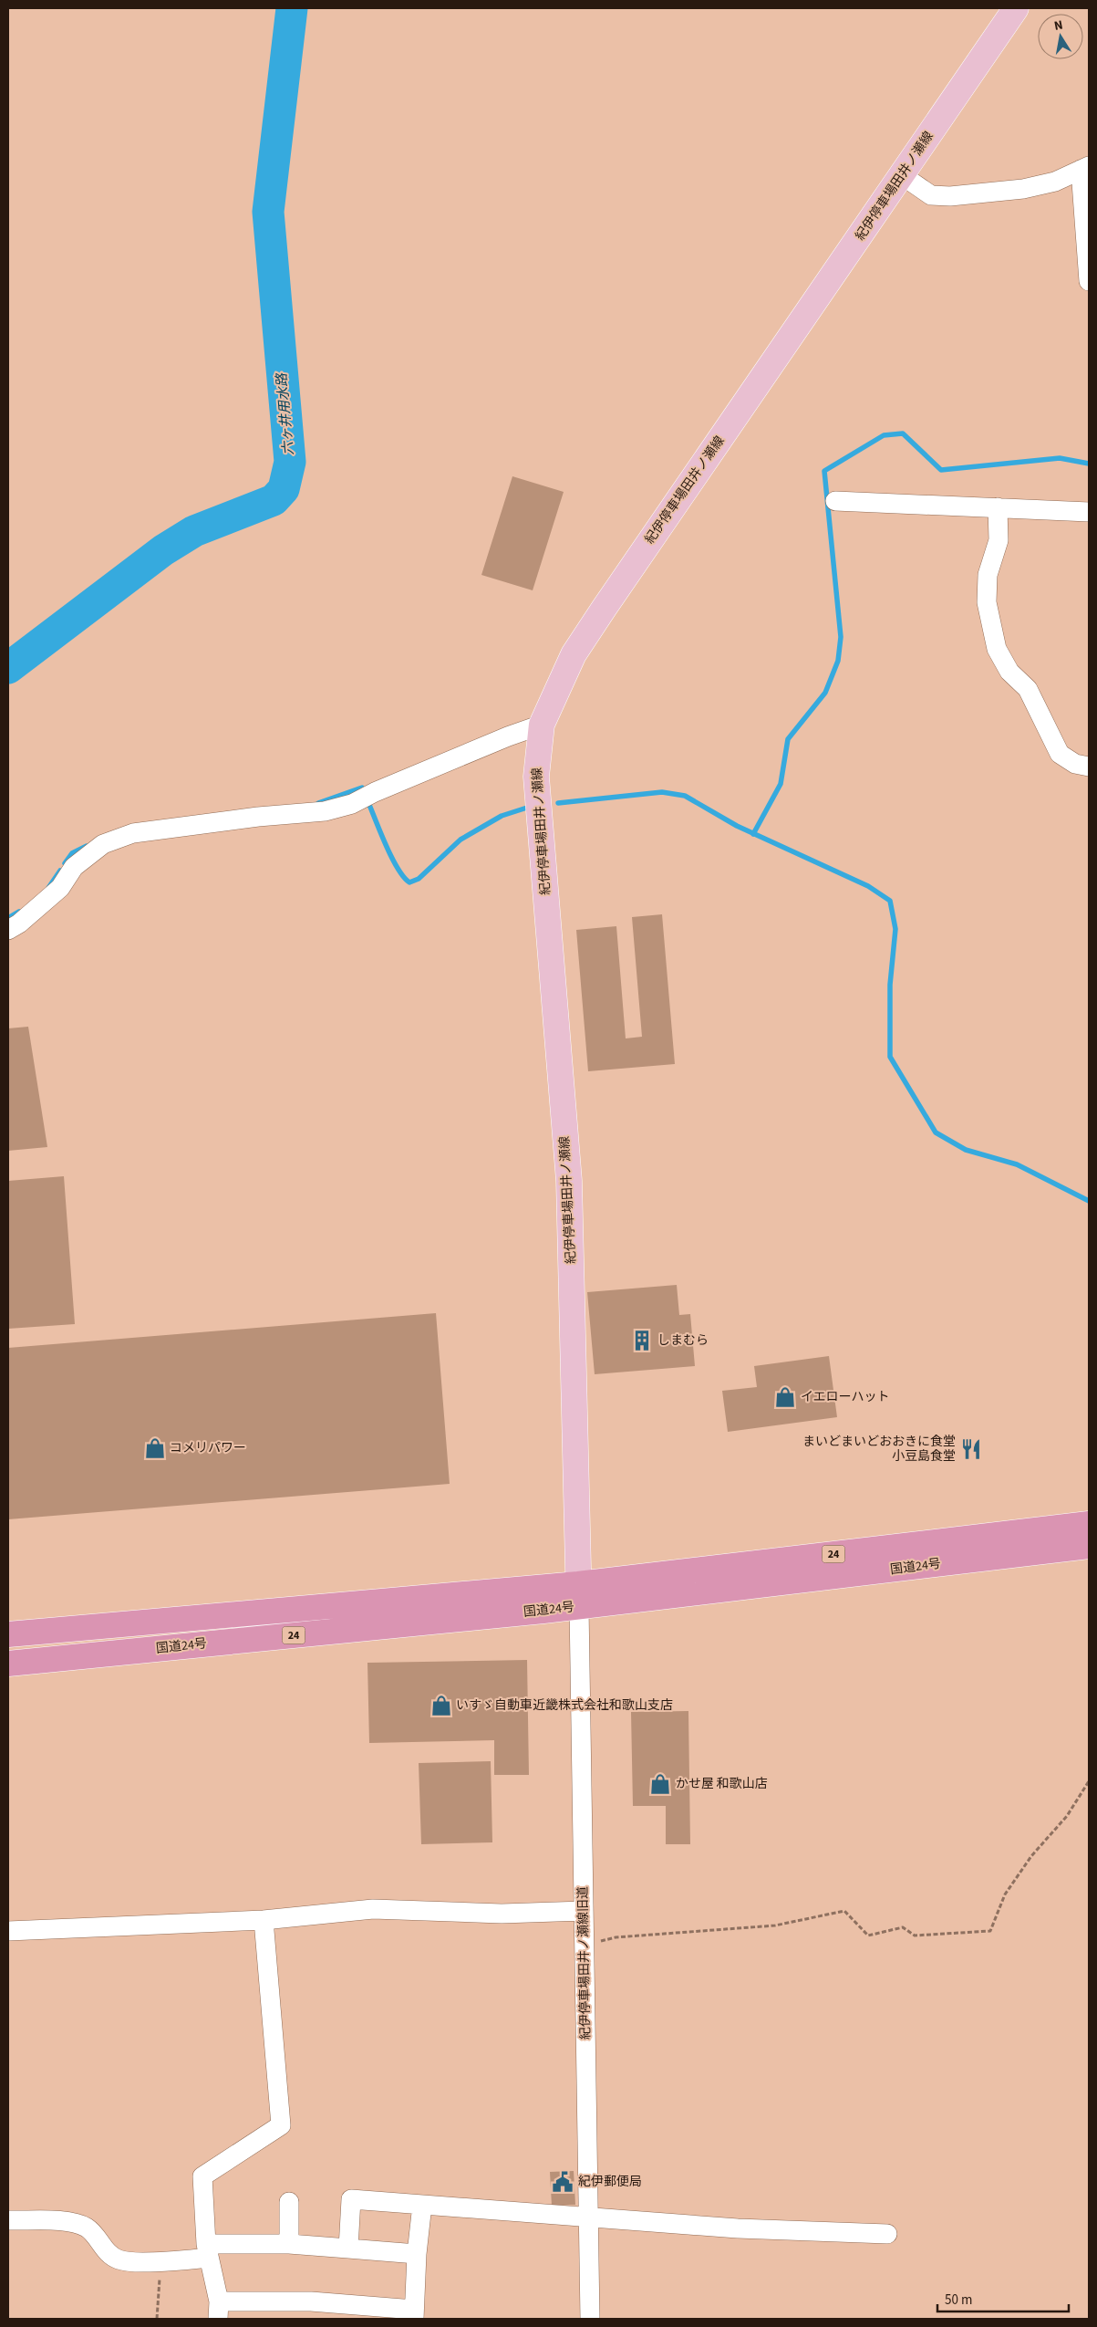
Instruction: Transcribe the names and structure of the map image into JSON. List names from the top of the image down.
{
  "streets": {
    "highway": ["24", "国道24号"],
    "main road": ["紀伊停車場田井ノ瀬線"],
    "street": ["紀伊停車場田井ノ瀬線旧道"]
  },
  "crossings": [
    ["紀伊停車場田井ノ瀬線", "国道24号"],
    ["紀伊停車場田井ノ瀬線", "紀伊停車場田井ノ瀬線旧道"],
    ["国道24号", "紀伊停車場田井ノ瀬線旧道"]
  ],
  "water": ["六ヶ井用水路"],
  "places": {
    "building": ["しまむら"],
    "shop": [
      "イエローハット",
      "コメリパワー",
      "いすゞ自動車近畿株式会社和歌山支店",
      "かせ屋 和歌山店"
    ],
    "restaurant": ["まいどまいどおおきに食堂 小豆島食堂"],
    "public building": ["紀伊郵便局"]
  },
  "scale_bar": "50 m",
  "north": "top"
}
